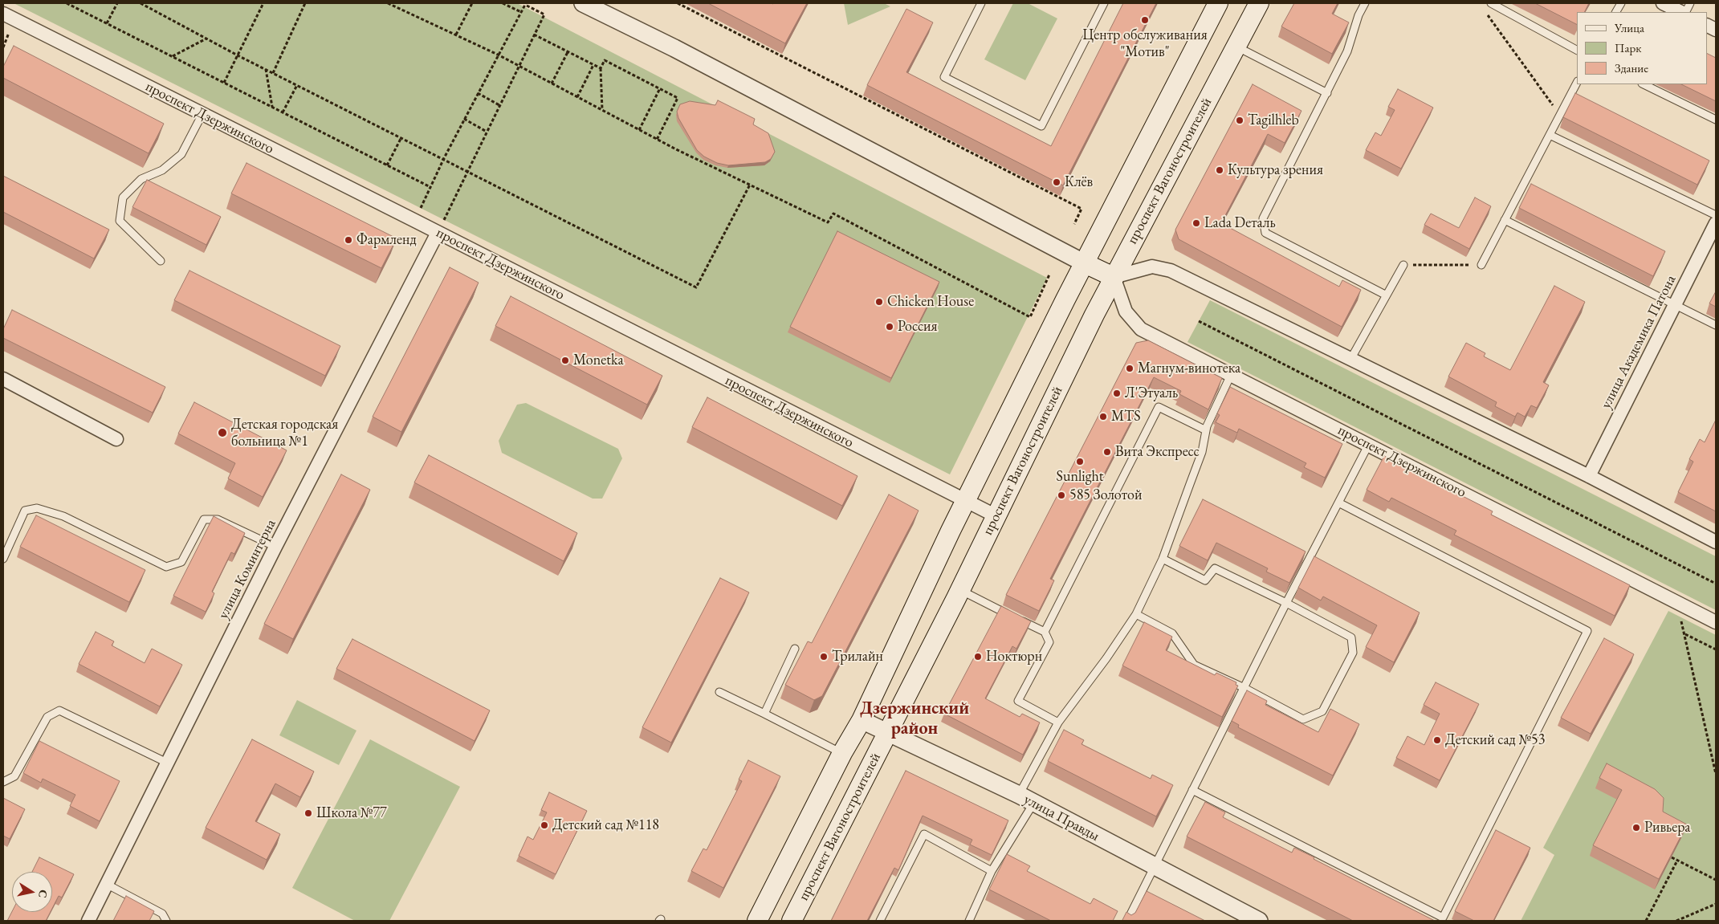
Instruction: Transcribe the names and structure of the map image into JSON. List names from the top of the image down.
{
  "streets": {
    "main road": ["проспект Вагоностроителей"],
    "street": [
      "проспект Дзержинского",
      "улица Академика Патона",
      "улица Коминтерна",
      "улица Правды"
    ]
  },
  "crossings": [
    ["проспект Дзержинского", "проспект Вагоностроителей"],
    ["проспект Дзержинского", "улица Коминтерна"],
    ["проспект Вагоностроителей", "улица Правды"]
  ],
  "districts": ["Дзержинский район"],
  "places": [
    "Центр обслуживания \"Мотив\"",
    "Tagilhleb",
    "Культура зрения",
    "Клёв",
    "Lada Dеталь",
    "Фармленд",
    "Chicken House",
    "Россия",
    "Monetka",
    "Магнум-винотека",
    "Л'Этуаль",
    "MTS",
    "Детская городская больница №1",
    "Вита Экспресс",
    "Sunlight",
    "585 Золотой",
    "Трилайн",
    "Ноктюрн",
    "Детский сад №53",
    "Школа №77",
    "Детский сад №118",
    "Ривьера"
  ],
  "legend": ["Улица", "Парк", "Здание"],
  "north": "right"
}
